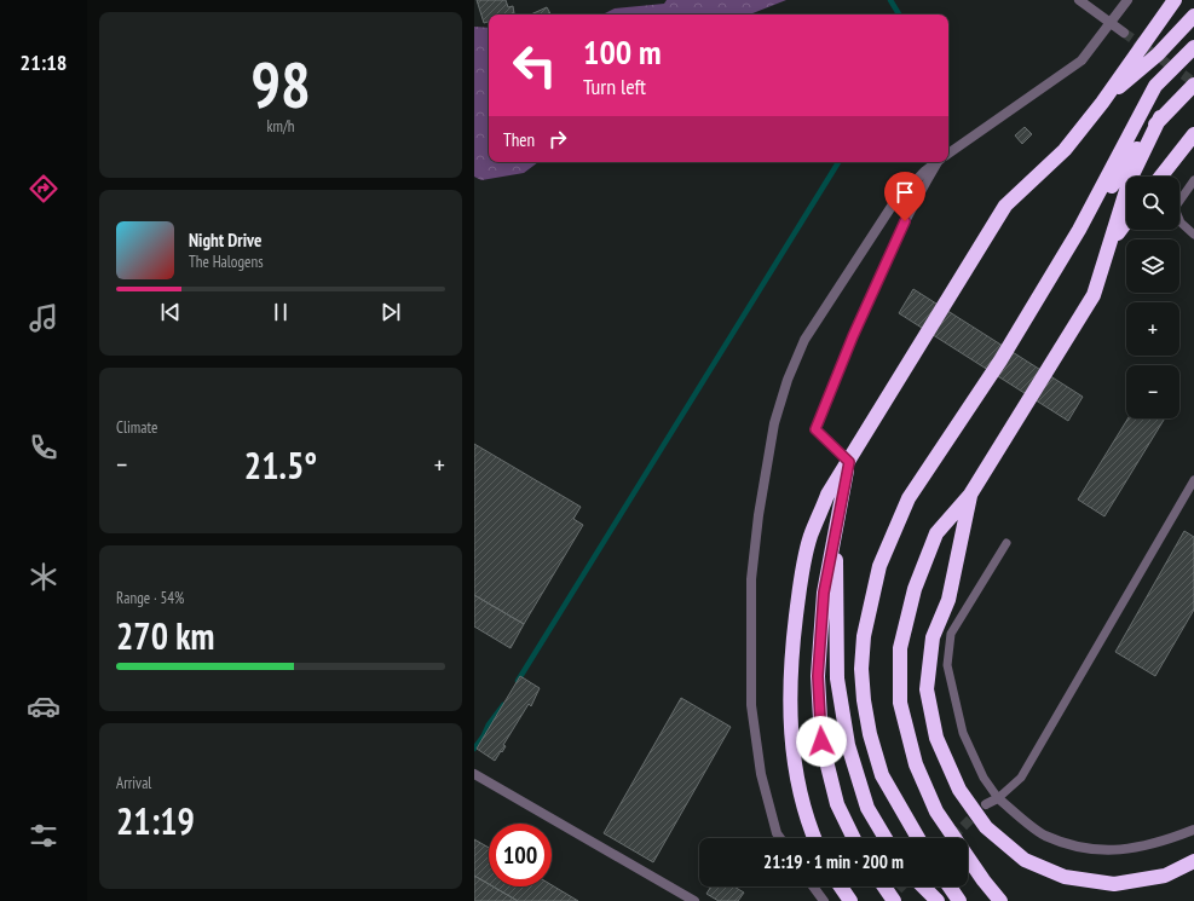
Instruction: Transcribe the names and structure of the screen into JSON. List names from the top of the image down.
{
  "page": {
    "tabs": "21:18",
    "tile": [
      ["98", "km/h"],
      "Climate",
      ["Range · 54%", "270 km"],
      ["Arrival", "21:19"]
    ],
    "turn": ["100 m", "Turn left"],
    "then": "Then",
    "map_buttons": ["+", "−"],
    "song": ["Night Drive", "The Halogens"],
    "heat": ["−", "21.5°", "+"],
    "limit": "100",
    "trip": "21:19 · 1 min · 200 m"
  }
}
